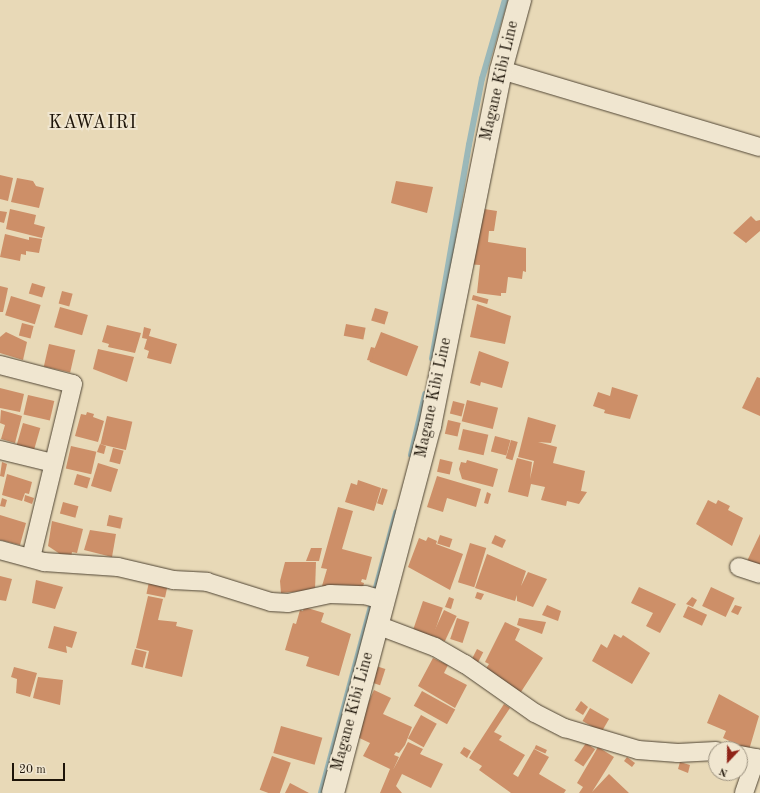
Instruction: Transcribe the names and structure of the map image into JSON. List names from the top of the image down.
{
  "streets": {
    "main road": ["Magane Kibi Line"]
  },
  "districts": ["KAWAIRI"],
  "scale_bar": "20 m",
  "north": "bottom"
}
